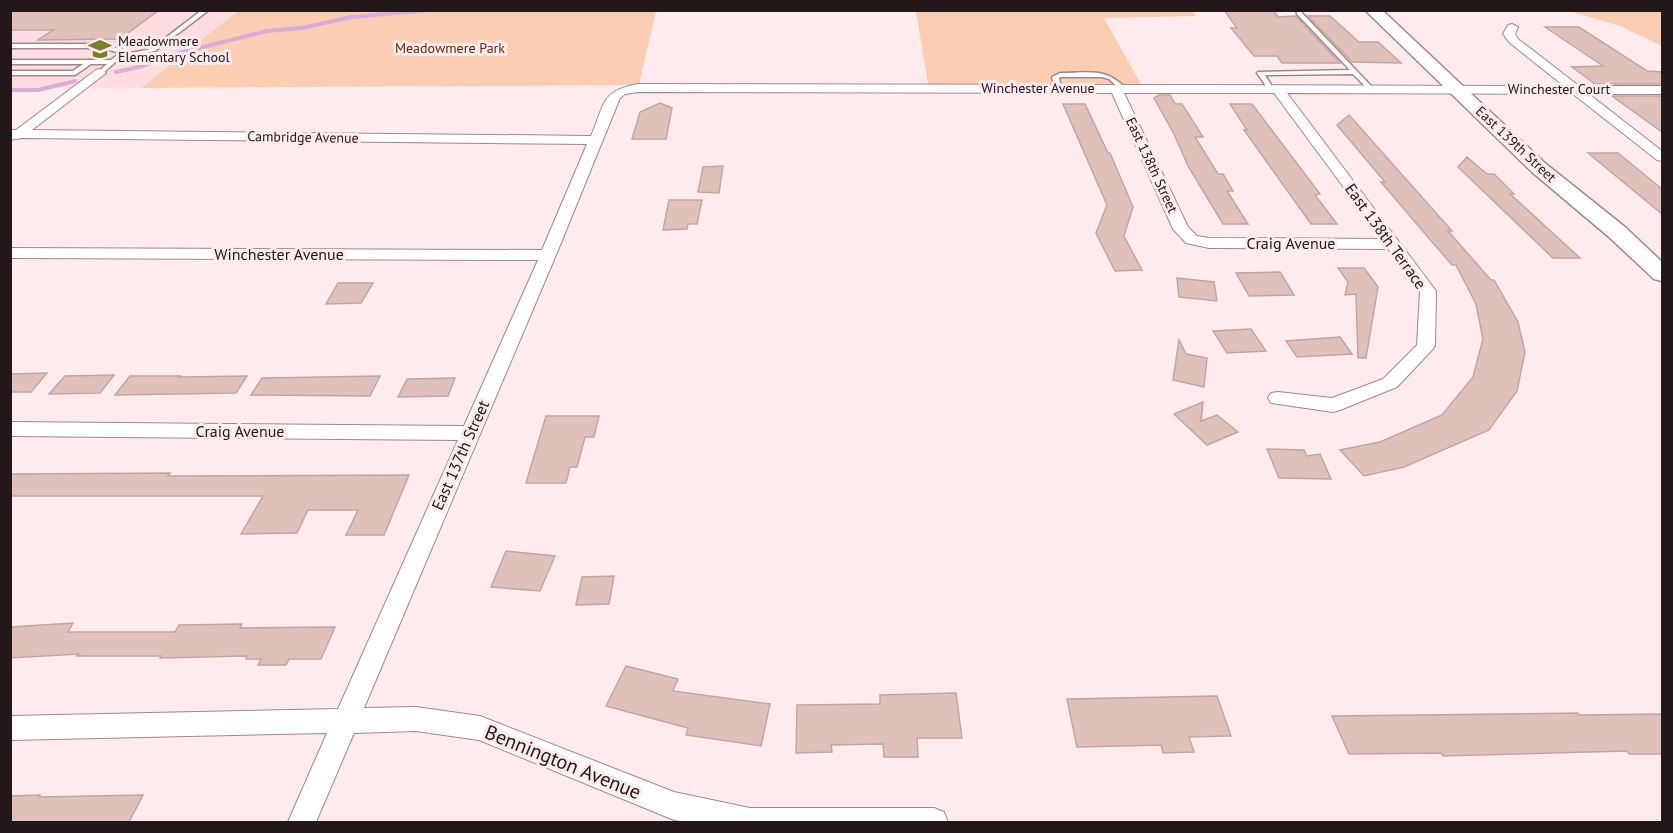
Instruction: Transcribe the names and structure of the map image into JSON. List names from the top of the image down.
{
  "streets": {
    "street": [
      "Winchester Avenue",
      "Winchester Court",
      "Cambridge Avenue",
      "East 139th Street",
      "East 138th Street",
      "East 138th Terrace",
      "Craig Avenue",
      "East 137th Street",
      "Bennington Avenue"
    ]
  },
  "crossings": [
    ["Winchester Avenue", "Winchester Court"],
    ["Winchester Avenue", "East 139th Street"],
    ["Winchester Avenue", "East 138th Street"],
    ["Winchester Avenue", "East 138th Terrace"],
    ["Winchester Avenue", "East 137th Street"],
    ["Winchester Court", "East 139th Street"],
    ["Cambridge Avenue", "East 137th Street"],
    ["East 138th Street", "Craig Avenue"],
    ["East 138th Terrace", "Craig Avenue"],
    ["Craig Avenue", "East 137th Street"],
    ["East 137th Street", "Bennington Avenue"]
  ],
  "parks": ["Meadowmere Park"],
  "places": {
    "school or university": ["Meadowmere Elementary School"]
  }
}
